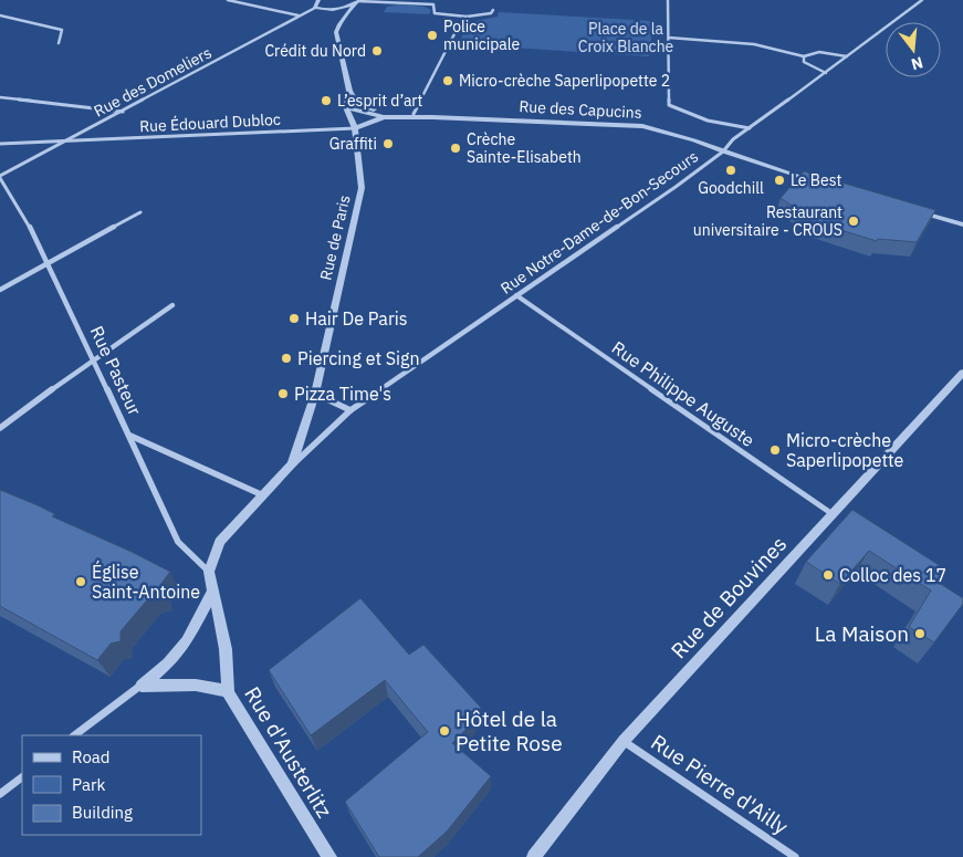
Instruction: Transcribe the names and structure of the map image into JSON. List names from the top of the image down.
{
  "streets": {
    "street": [
      "Rue des Domeliers",
      "Rue des Capucins",
      "Rue Édouard Dubloc",
      "Rue Notre-Dame-de-Bon-Secours",
      "Rue de Paris",
      "Rue Pasteur",
      "Rue Philippe Auguste",
      "Rue de Bouvines",
      "Rue d'Austerlitz",
      "Rue Pierre d'Ailly"
    ]
  },
  "crossings": [
    ["Rue des Domeliers", "Rue Édouard Dubloc"],
    ["Rue des Domeliers", "Rue Pasteur"],
    ["Rue des Capucins", "Rue Édouard Dubloc"],
    ["Rue des Capucins", "Rue Notre-Dame-de-Bon-Secours"],
    ["Rue des Capucins", "Rue de Paris"],
    ["Rue Édouard Dubloc", "Rue de Paris"],
    ["Rue Notre-Dame-de-Bon-Secours", "Rue de Paris"],
    ["Rue Notre-Dame-de-Bon-Secours", "Rue Philippe Auguste"],
    ["Rue Notre-Dame-de-Bon-Secours", "Rue d'Austerlitz"],
    ["Rue de Paris", "Rue d'Austerlitz"],
    ["Rue Pasteur", "Rue d'Austerlitz"],
    ["Rue Philippe Auguste", "Rue de Bouvines"],
    ["Rue de Bouvines", "Rue Pierre d'Ailly"]
  ],
  "parks": ["Place de la Croix Blanche"],
  "places": [
    "Police municipale",
    "Crédit du Nord",
    "Micro-crèche Saperlipopette 2",
    "L’esprit d’art",
    "Graffiti",
    "Crèche Sainte-Elisabeth",
    "Goodchill",
    "Le Best",
    "Restaurant universitaire - CROUS",
    "Hair De Paris",
    "Piercing et Sign",
    "Pizza Time's",
    "Micro-crèche Saperlipopette",
    "Colloc des 17",
    "Église Saint-Antoine",
    "La Maison",
    "Hôtel de la Petite Rose"
  ],
  "legend": ["Road", "Park", "Building"],
  "north": "bottom"
}
